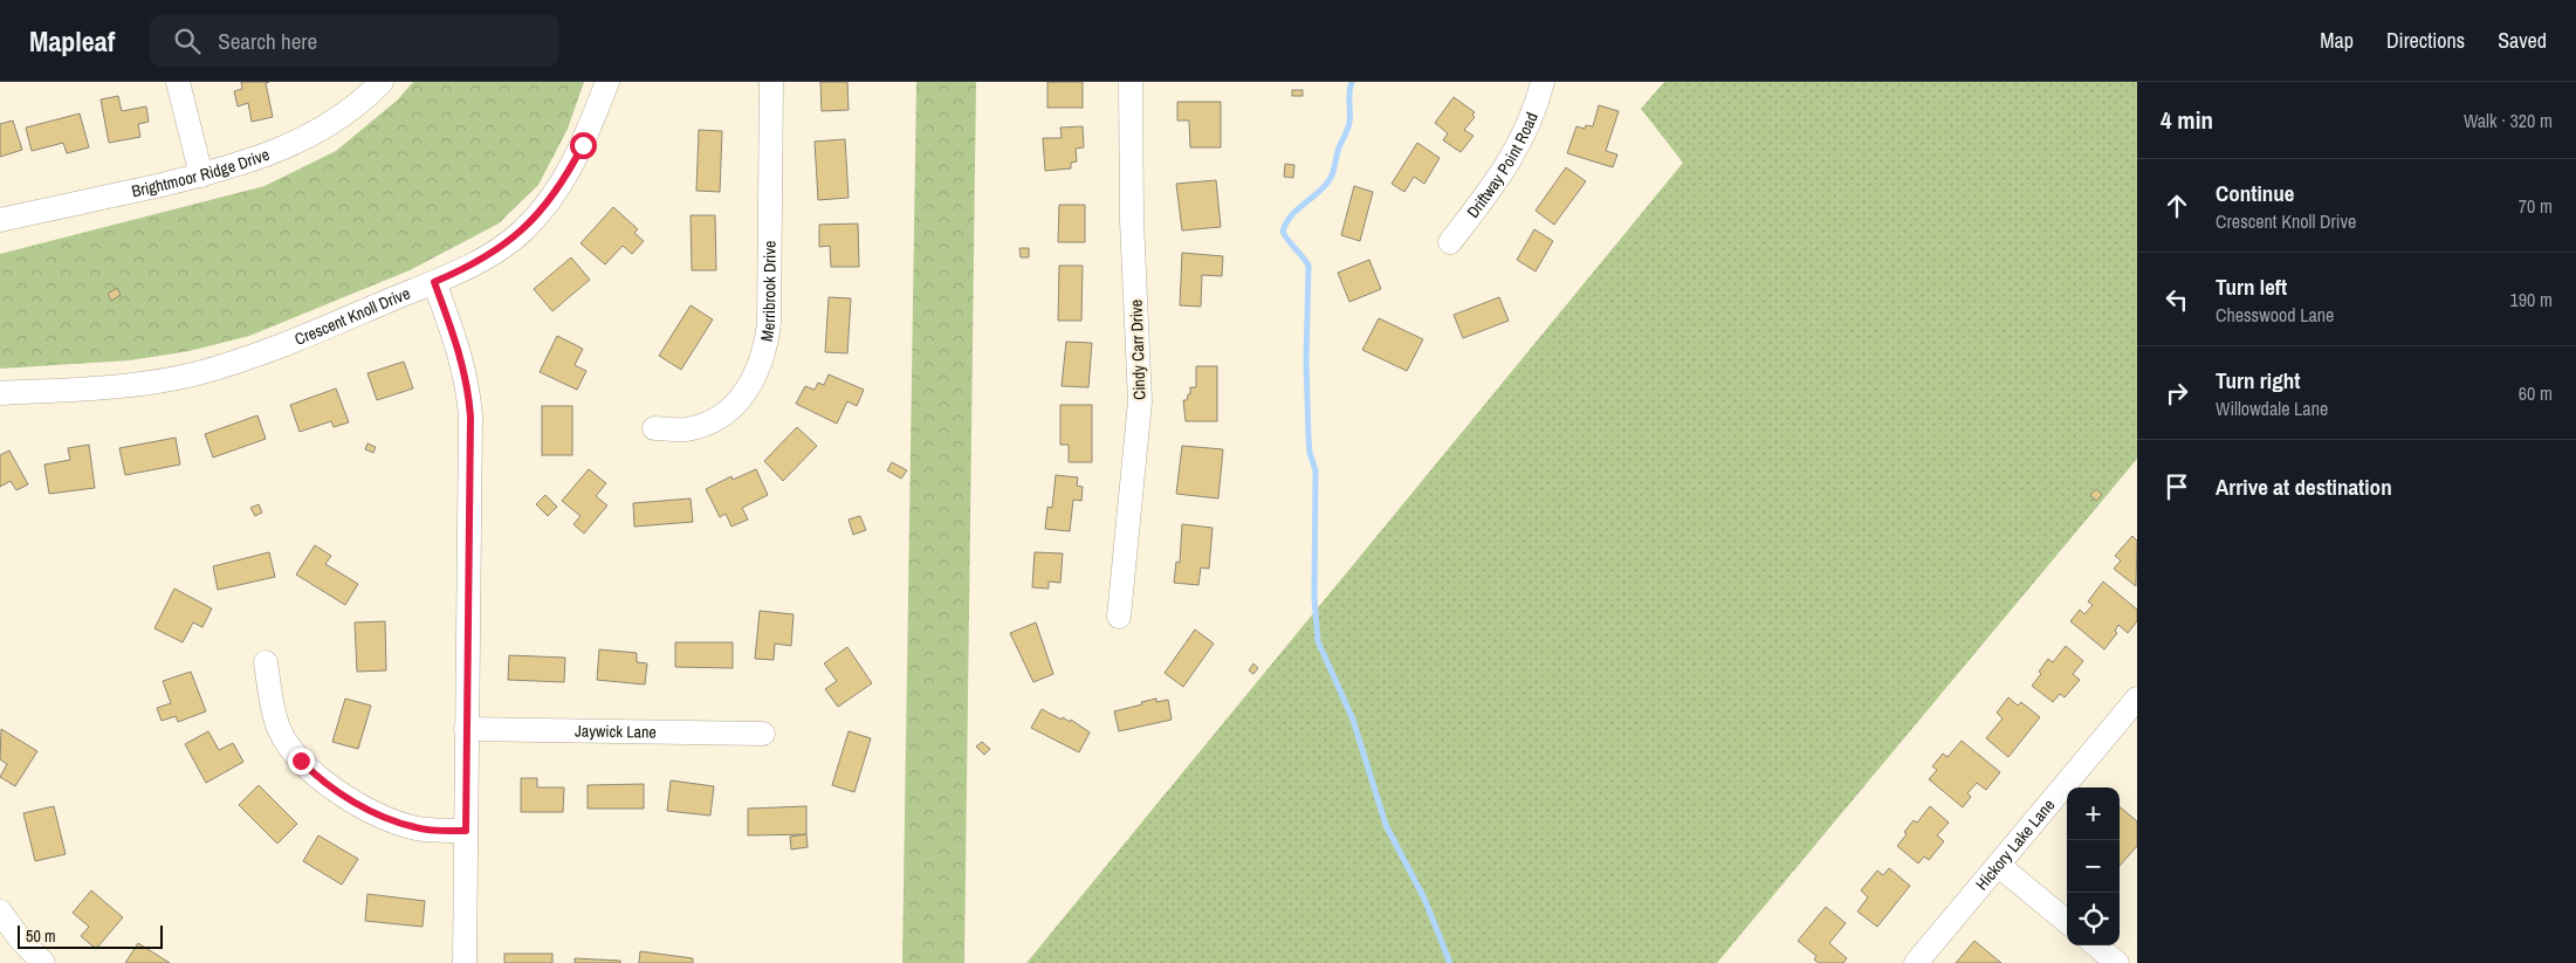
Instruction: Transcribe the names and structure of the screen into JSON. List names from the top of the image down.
{
  "streets": {
    "street": [
      "Driftway Point Road",
      "Brightmoor Ridge Drive",
      "Merribrook Drive",
      "Crescent Knoll Drive",
      "Cindy Carr Drive",
      "Jaywick Lane",
      "Hickory Lake Lane"
    ]
  },
  "scale_bar": "50 m",
  "page": {
    "header": "Mapleaf",
    "search": "Search here",
    "nav": ["Map", "Directions", "Saved"],
    "heading": ["4 min", "Walk · 320 m"],
    "list": [
      ["Continue", "Crescent Knoll Drive", "70 m"],
      ["Turn left", "Chesswood Lane", "190 m"],
      ["Turn right", "Willowdale Lane", "60 m"],
      "Arrive at destination"
    ],
    "map_buttons": ["+", "−"],
    "scale": "50 m"
  }
}
